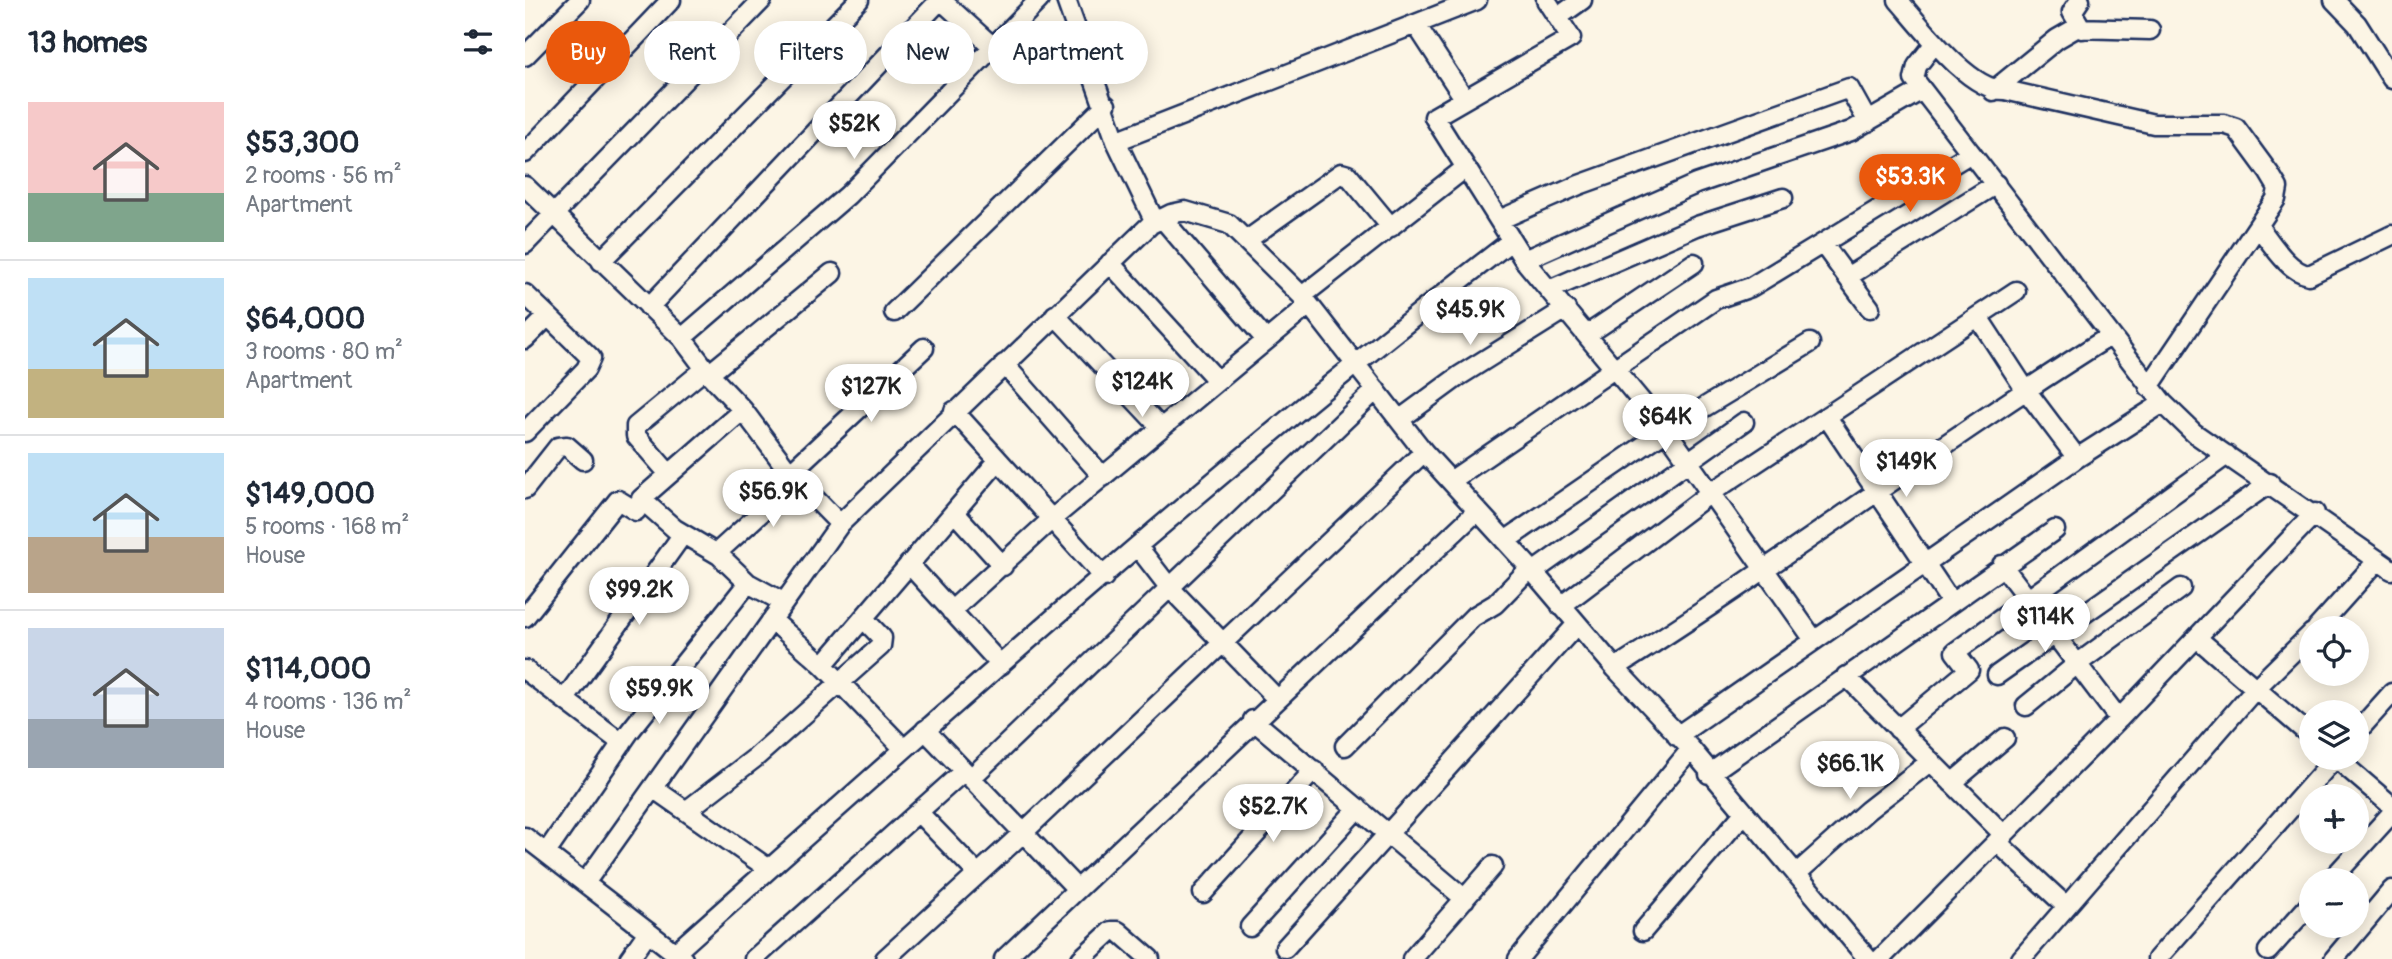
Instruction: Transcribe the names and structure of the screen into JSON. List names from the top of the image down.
{
  "page": {
    "heading": "13 homes",
    "chip": [
      "Buy",
      "Rent",
      "Filters",
      "New",
      "Apartment"
    ],
    "list": [
      {
        "name": "$53,300",
        "note": "2 rooms · 56 m² · Apartment"
      },
      {
        "name": "$64,000",
        "note": "3 rooms · 80 m² · Apartment"
      },
      {
        "name": "$149,000",
        "note": "5 rooms · 168 m² · House"
      },
      {
        "name": "$114,000",
        "note": "4 rooms · 136 m² · House"
      }
    ],
    "price": [
      "$52K",
      "$53.3K",
      "$45.9K",
      "$124K",
      "$127K",
      "$64K",
      "$149K",
      "$56.9K",
      "$99.2K",
      "$114K",
      "$59.9K",
      "$66.1K",
      "$52.7K"
    ],
    "map_buttons": ["+", "−"]
  }
}
